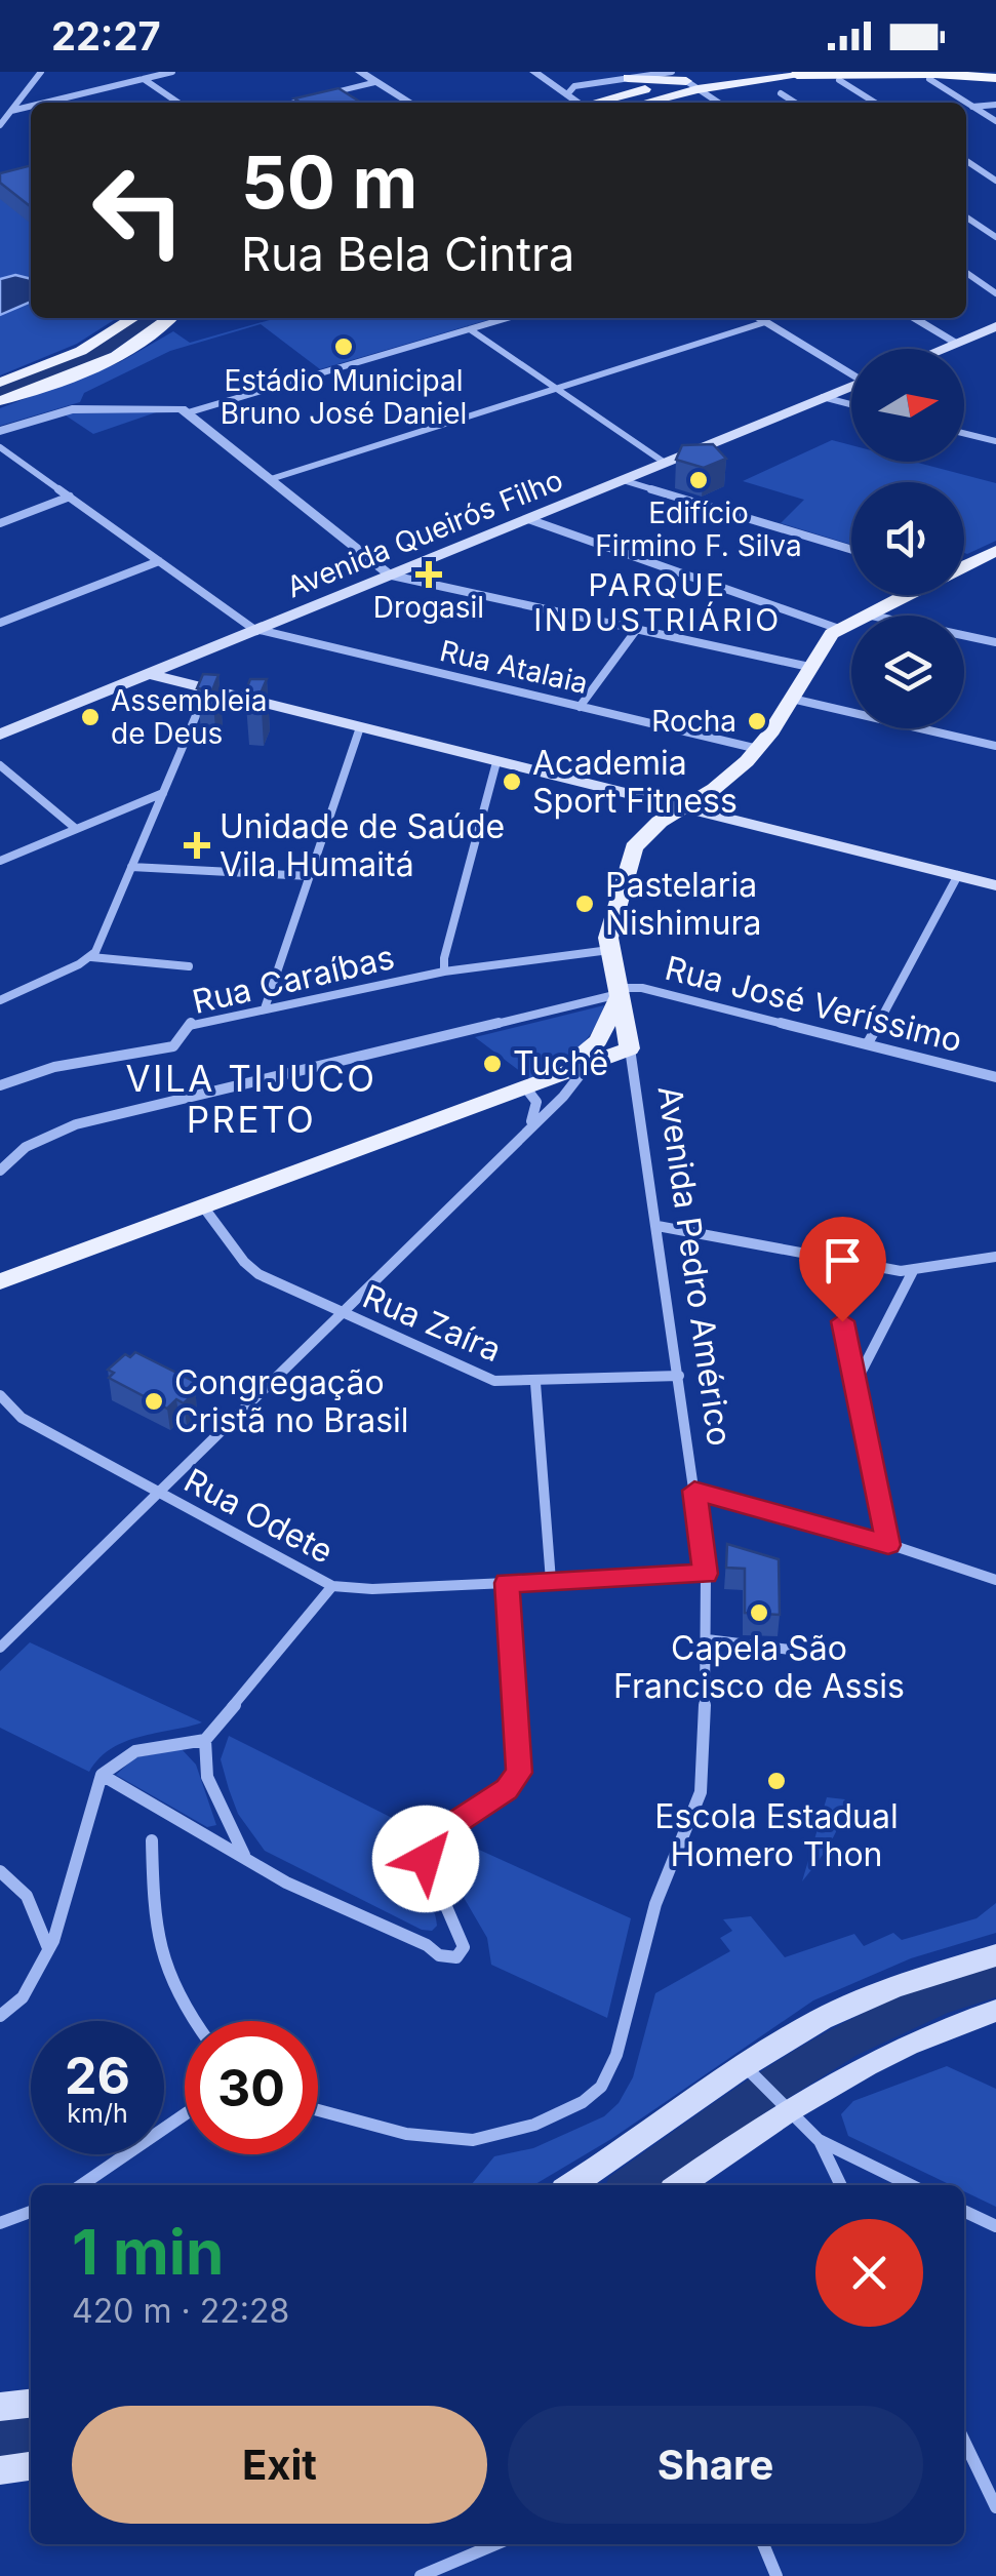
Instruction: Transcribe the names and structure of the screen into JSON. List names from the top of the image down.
{
  "streets": {
    "main road": ["Avenida Queirós Filho", "Avenida Pedro Américo"],
    "street": [
      "Rua Atalaia",
      "Rua Caraíbas",
      "Rua José Veríssimo",
      "Rua Zaíra",
      "Rua Odete"
    ]
  },
  "crossings": [
    ["Avenida Queirós Filho", "Rua Atalaia"],
    ["Rua Atalaia", "Avenida Pedro Américo"],
    ["Rua Caraíbas", "Avenida Pedro Américo"],
    ["Rua José Veríssimo", "Avenida Pedro Américo"],
    ["Avenida Pedro Américo", "Rua Zaíra"],
    ["Avenida Pedro Américo", "Rua Odete"]
  ],
  "districts": ["PARQUE INDUSTRIÁRIO", "VILA TIJUCO PRETO"],
  "places": {
    "other": [
      "Estádio Municipal Bruno José Daniel",
      "Edifício Firmino F. Silva",
      "Assembleia de Deus",
      "Rocha",
      "Academia Sport Fitness",
      "Pastelaria Nishimura",
      "Tuchê",
      "Congregação Cristã no Brasil",
      "Capela São Francisco de Assis",
      "Escola Estadual Homero Thon"
    ],
    "health": ["Drogasil", "Unidade de Saúde Vila Humaitá"]
  },
  "north": "right",
  "page": {
    "status": "22:27",
    "turn": ["50 m", "Rua Bela Cintra"],
    "speed": "26 km/h",
    "limit": "30",
    "heading": ["1 min", "420 m · 22:28"],
    "buttons": ["Exit", "Share"]
  }
}
